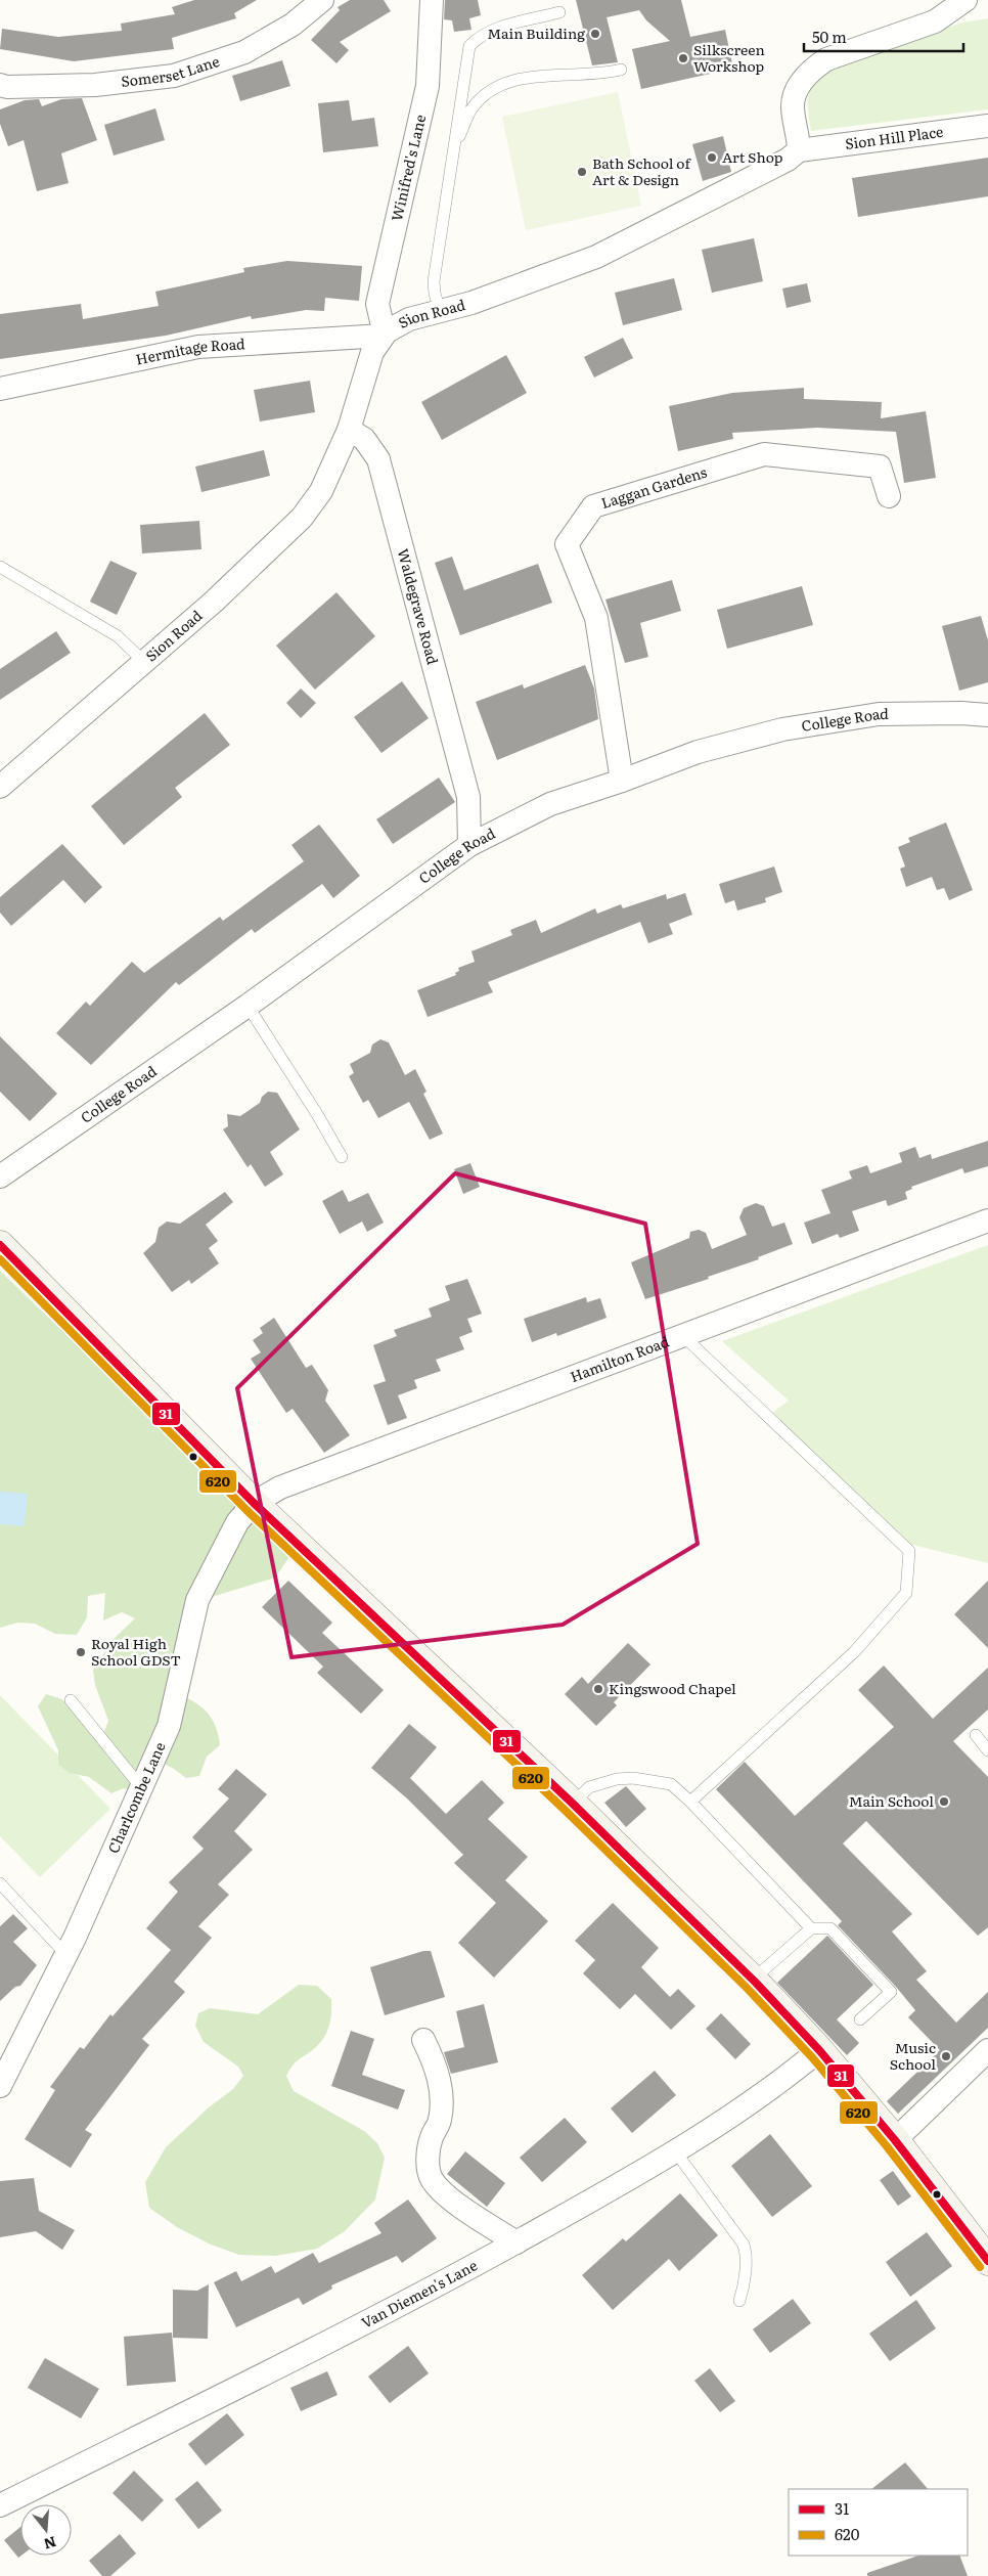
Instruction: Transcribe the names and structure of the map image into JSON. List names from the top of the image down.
{
  "streets": {
    "street": [
      "Somerset Lane",
      "Sion Hill Place",
      "Winifred's Lane",
      "Sion Road",
      "Hermitage Road",
      "Laggan Gardens",
      "Waldegrave Road",
      "College Road",
      "Hamilton Road",
      "Charlcombe Lane",
      "Van Diemen's Lane"
    ]
  },
  "crossings": [
    ["Sion Hill Place", "Sion Road"],
    ["Winifred's Lane", "Sion Road"],
    ["Winifred's Lane", "Hermitage Road"],
    ["Sion Road", "Hermitage Road"],
    ["Sion Road", "Waldegrave Road"],
    ["Laggan Gardens", "College Road"],
    ["Waldegrave Road", "College Road"],
    ["Hamilton Road", "Charlcombe Lane"]
  ],
  "places": [
    "Main Building",
    "Silkscreen Workshop",
    "Art Shop",
    "Bath School of Art & Design",
    "Royal High School GDST",
    "Kingswood Chapel",
    "Main School",
    "Music School"
  ],
  "lines": ["transit line 31", "transit line 620"],
  "legend": ["31", "620"],
  "scale_bar": "50 m",
  "north": "bottom"
}
